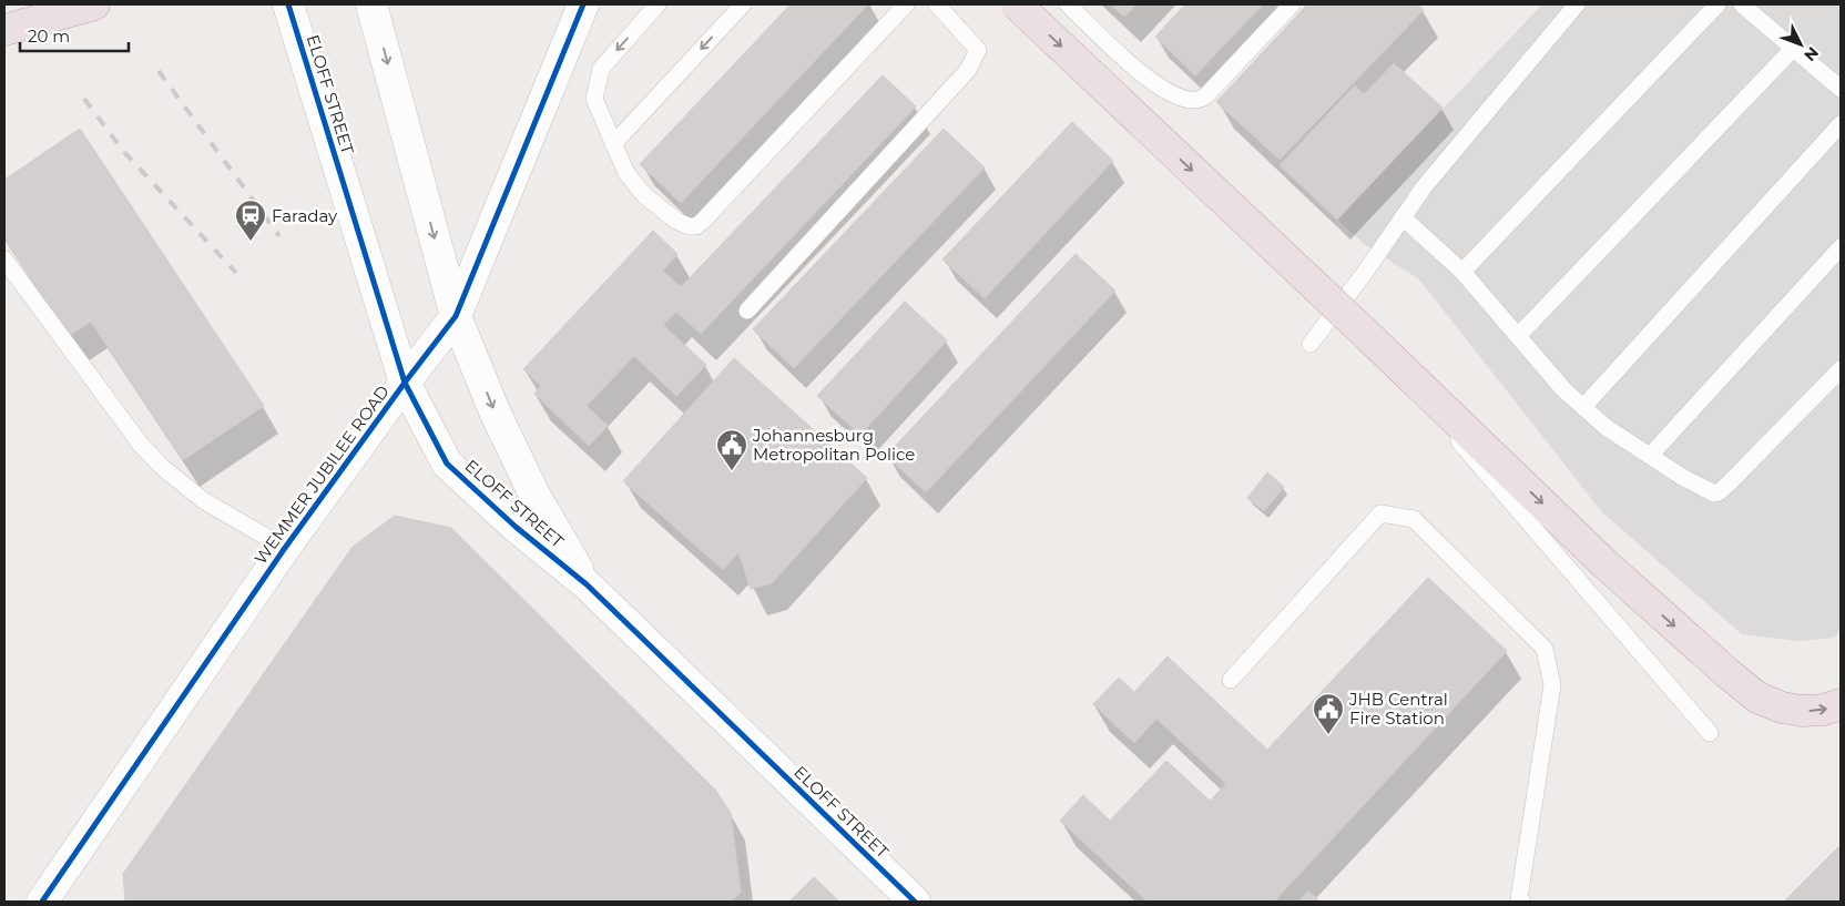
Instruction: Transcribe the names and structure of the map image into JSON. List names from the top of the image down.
{
  "streets": {
    "street": ["ELOFF STREET", "WEMMER JUBILEE ROAD"]
  },
  "crossings": [
    ["ELOFF STREET", "WEMMER JUBILEE ROAD"]
  ],
  "places": {
    "station": ["Faraday"],
    "public building": ["Johannesburg Metropolitan Police", "JHB Central Fire Station"]
  },
  "scale_bar": "20 m",
  "north": "bottom right"
}
